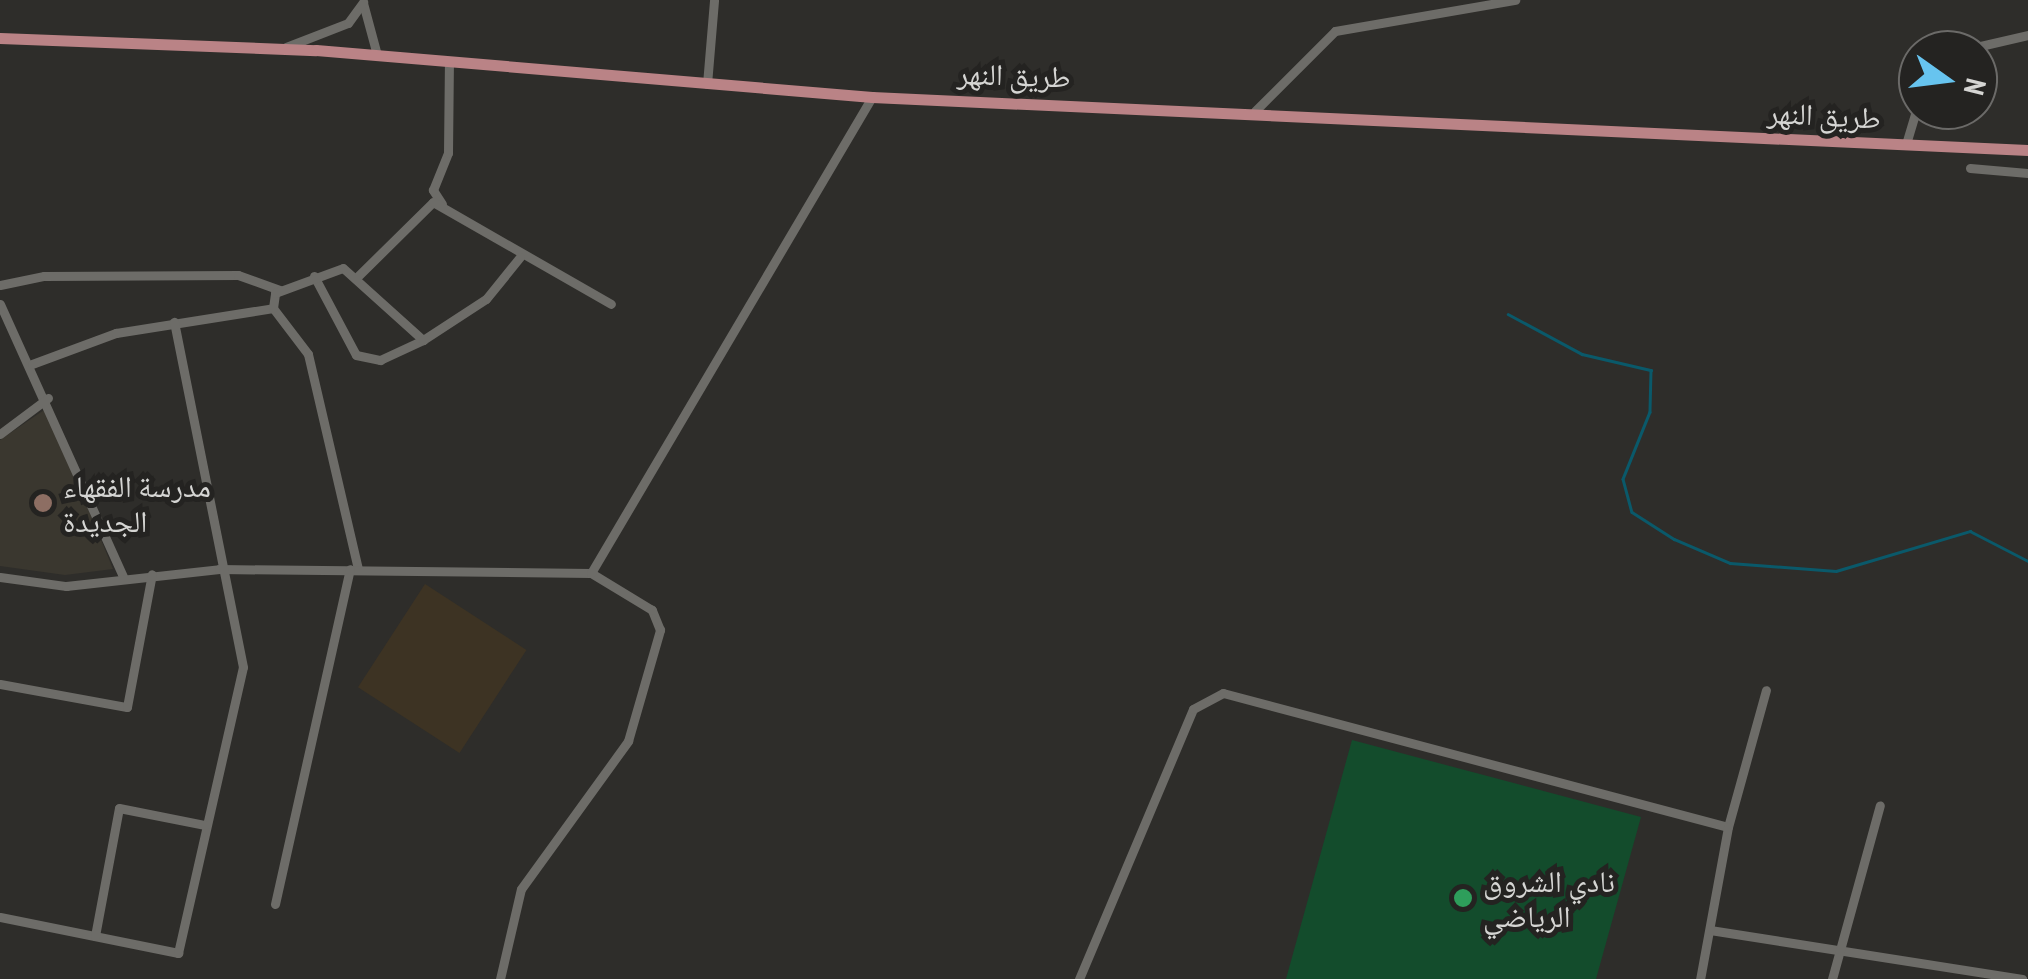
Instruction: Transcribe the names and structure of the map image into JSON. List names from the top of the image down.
{
  "streets": {
    "main road": ["طريق النهر"]
  },
  "places": ["مدرسة الفقهاء الجديدة", "نادي الشروق الرياضي"],
  "north": "right"
}
